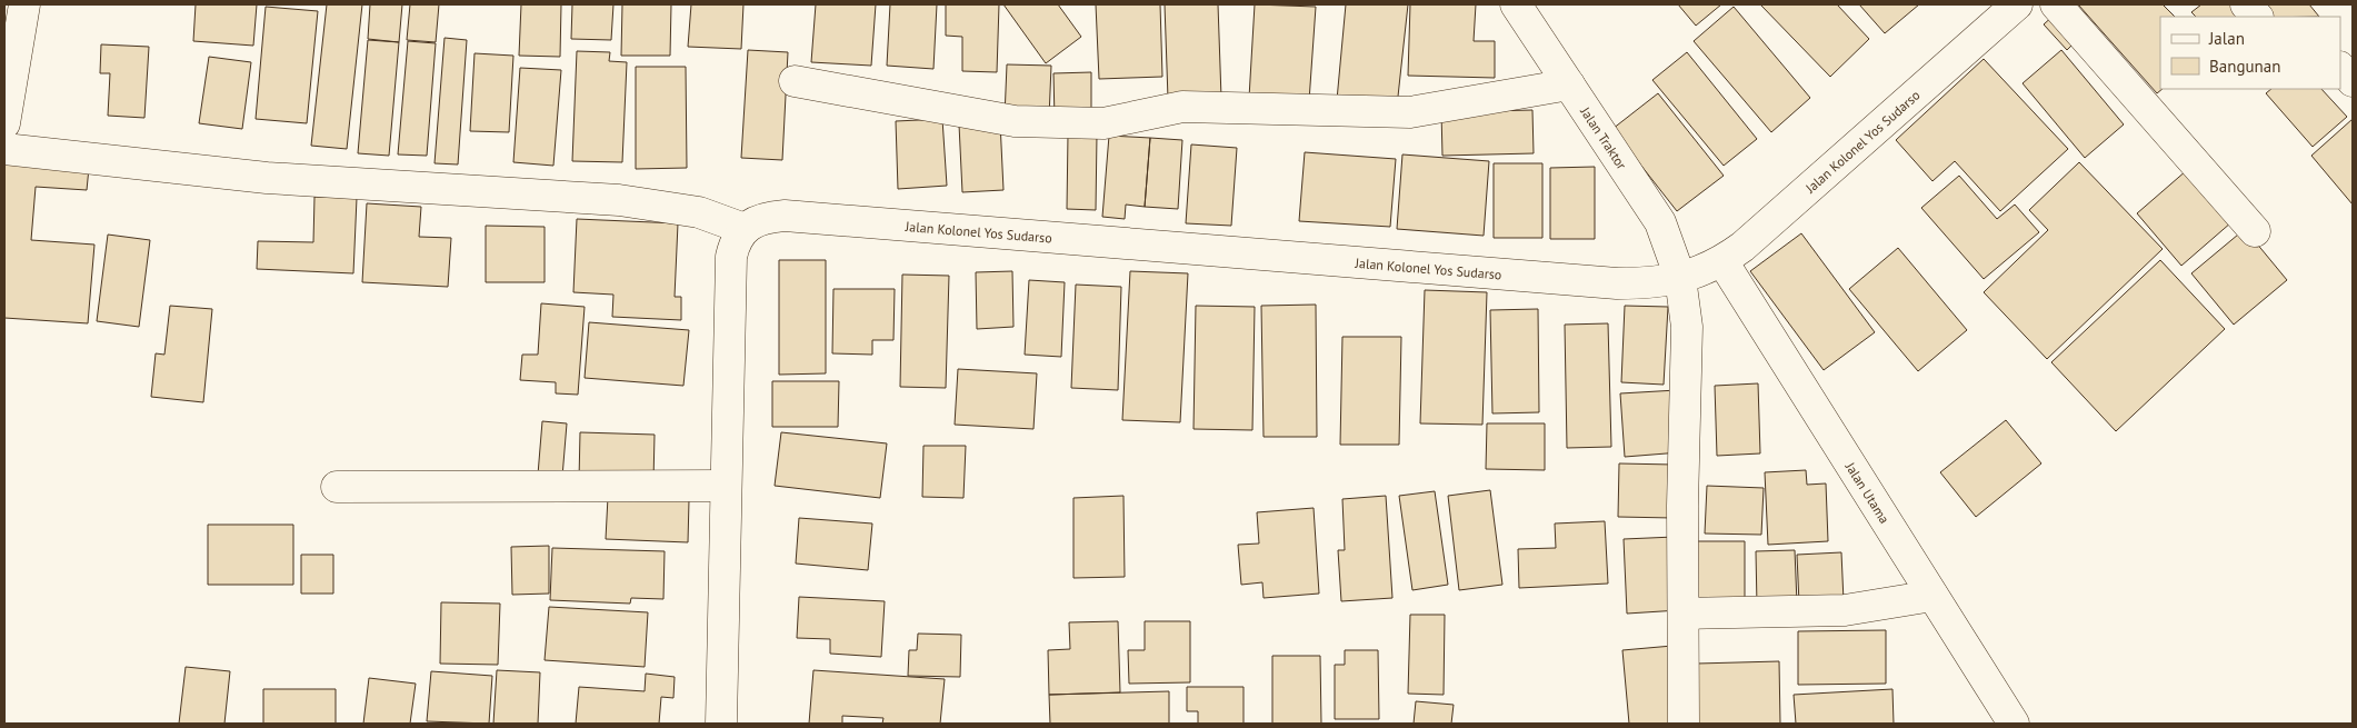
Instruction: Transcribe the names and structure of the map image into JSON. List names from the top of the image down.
{
  "streets": {
    "street": ["Jalan Traktor", "Jalan Kolonel Yos Sudarso", "Jalan Utama"]
  },
  "crossings": [
    ["Jalan Traktor", "Jalan Kolonel Yos Sudarso"],
    ["Jalan Kolonel Yos Sudarso", "Jalan Utama"]
  ],
  "legend": ["Jalan", "Bangunan"]
}
